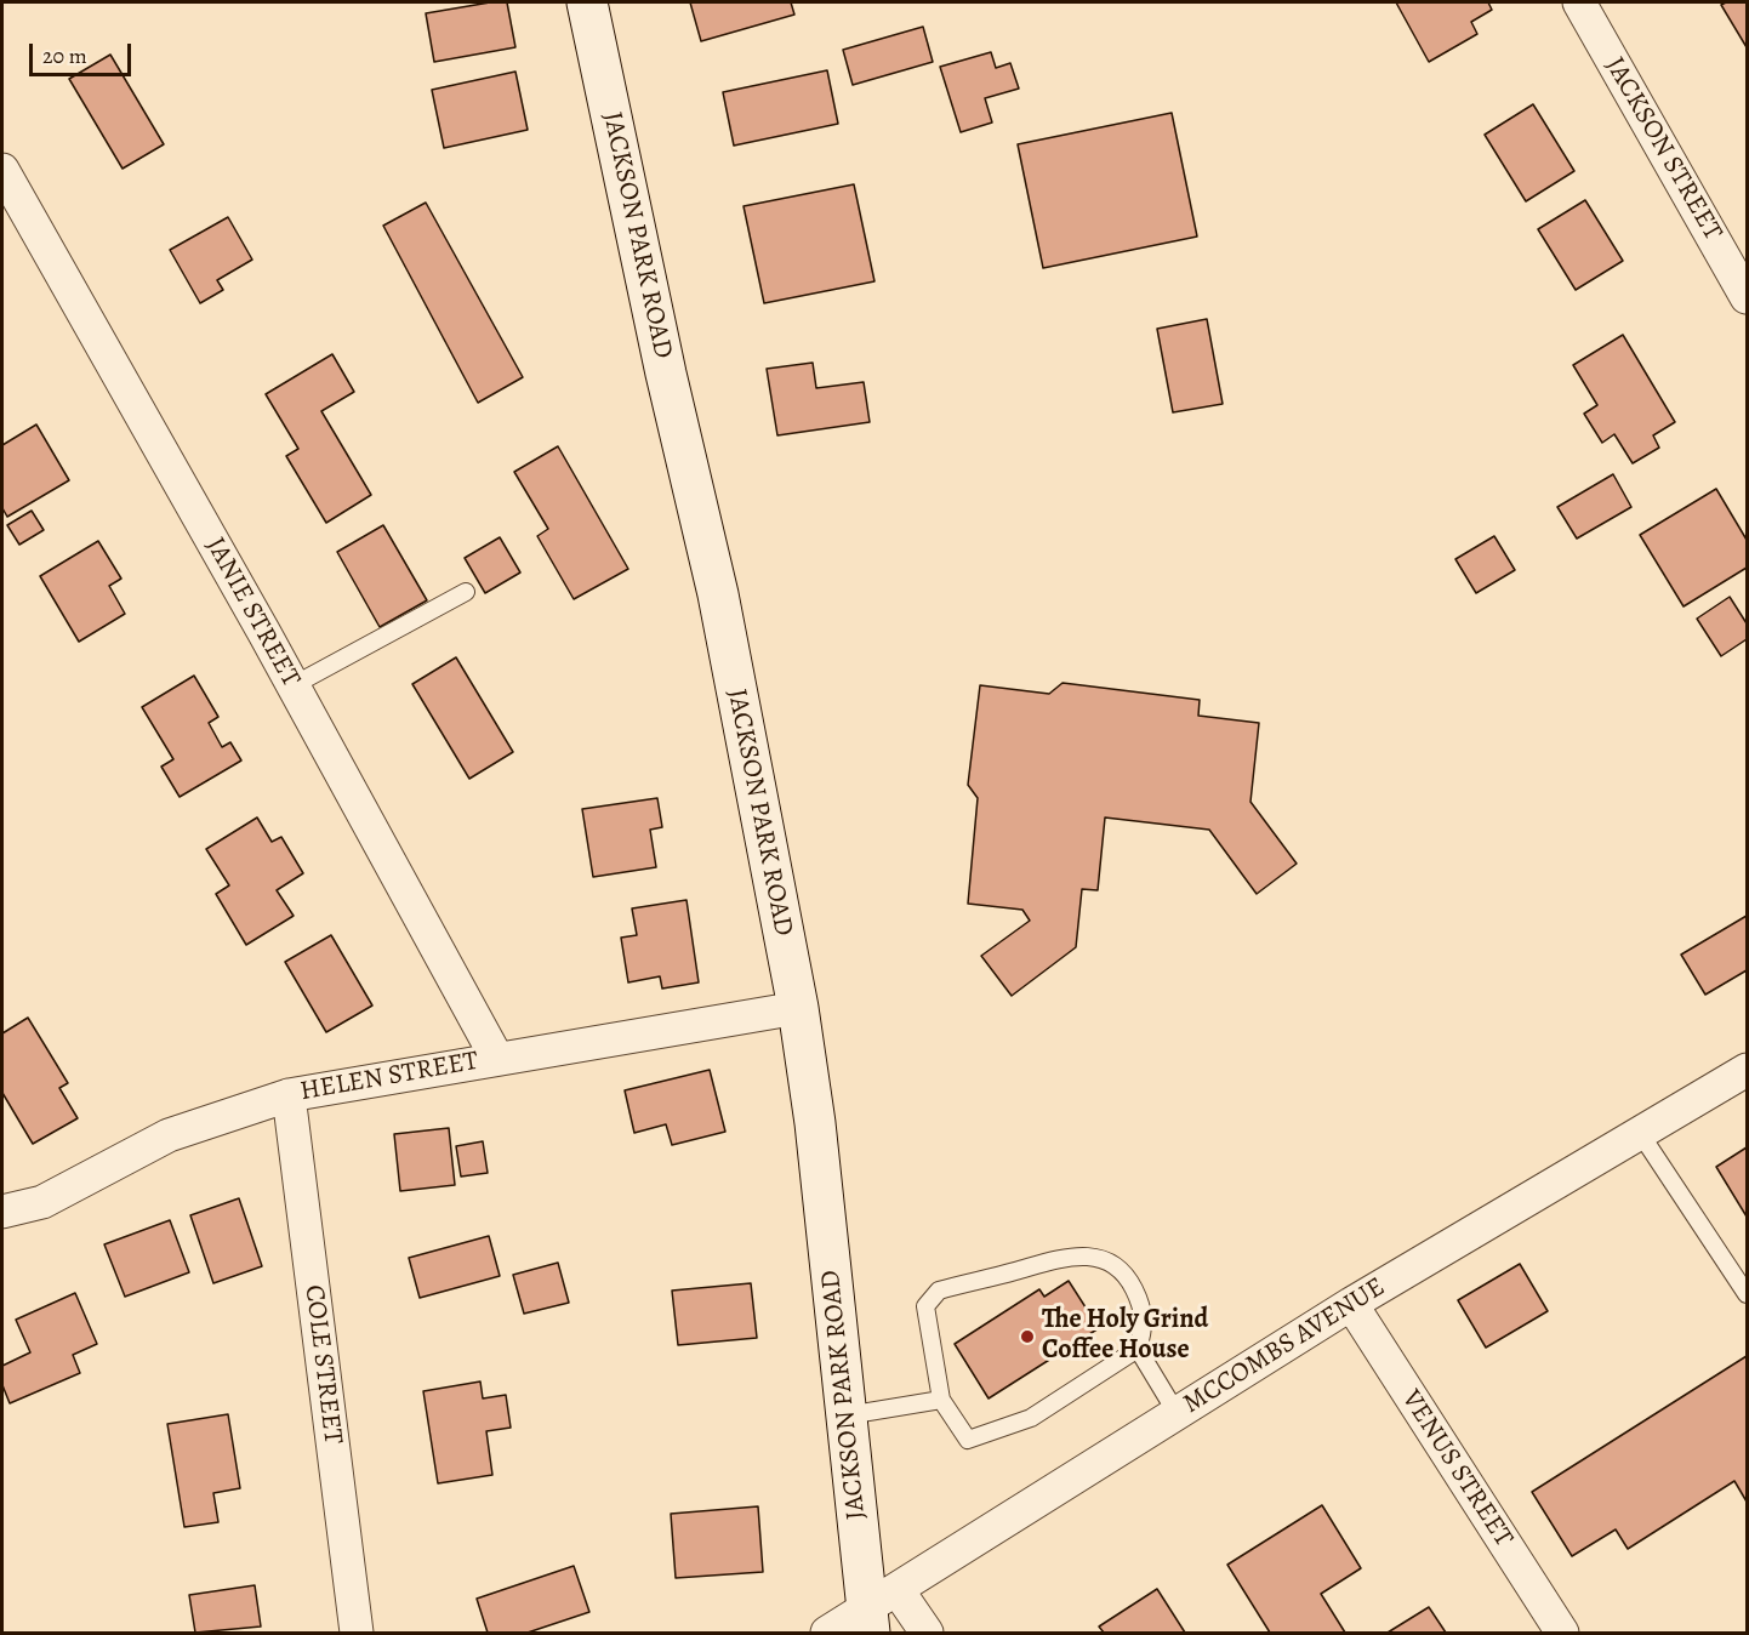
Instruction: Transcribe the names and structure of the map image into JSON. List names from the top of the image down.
{
  "streets": {
    "main road": ["JACKSON PARK ROAD"],
    "street": [
      "JACKSON STREET",
      "JANIE STREET",
      "HELEN STREET",
      "MCCOMBS AVENUE",
      "COLE STREET",
      "VENUS STREET"
    ]
  },
  "crossings": [
    ["JACKSON PARK ROAD", "HELEN STREET"],
    ["JACKSON PARK ROAD", "MCCOMBS AVENUE"],
    ["JANIE STREET", "HELEN STREET"],
    ["HELEN STREET", "COLE STREET"],
    ["MCCOMBS AVENUE", "VENUS STREET"]
  ],
  "places": ["The Holy Grind Coffee House"],
  "scale_bar": "20 m"
}
